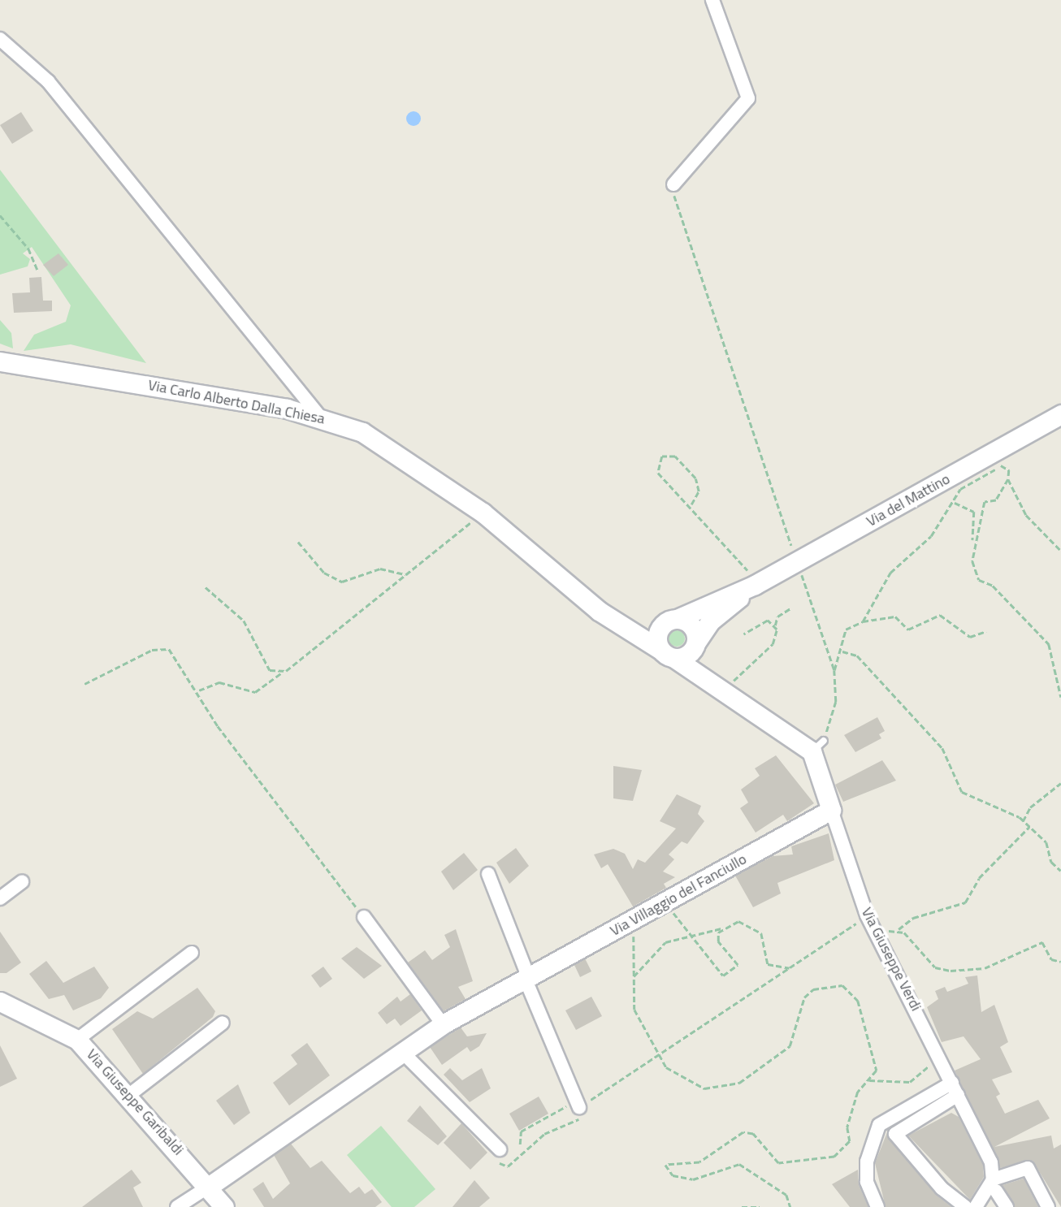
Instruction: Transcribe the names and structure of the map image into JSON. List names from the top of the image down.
{
  "streets": {
    "main road": [
      "Via Carlo Alberto Dalla Chiesa",
      "Via del Mattino",
      "Via Villaggio del Fanciullo",
      "Via Giuseppe Verdi",
      "Via Giuseppe Garibaldi"
    ]
  },
  "crossings": [
    ["Via Villaggio del Fanciullo", "Via Giuseppe Verdi"],
    ["Via Villaggio del Fanciullo", "Via Giuseppe Garibaldi"]
  ]
}
